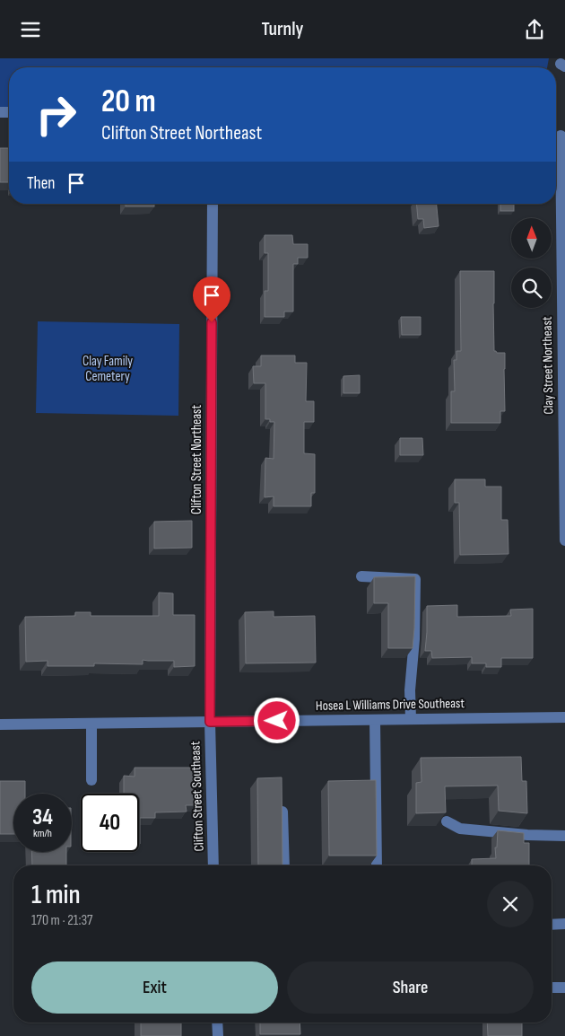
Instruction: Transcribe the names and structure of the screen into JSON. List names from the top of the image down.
{
  "streets": {
    "street": [
      "Clay Street Northeast",
      "Clifton Street Northeast",
      "Hosea L Williams Drive Southeast",
      "Clifton Street Southeast"
    ]
  },
  "crossings": [
    ["Clifton Street Northeast", "Hosea L Williams Drive Southeast"],
    ["Clifton Street Northeast", "Clifton Street Southeast"],
    ["Hosea L Williams Drive Southeast", "Clifton Street Southeast"]
  ],
  "parks": ["Clay Family Cemetery"],
  "north": "top",
  "page": {
    "header": "Turnly",
    "turn": ["20 m", "Clifton Street Northeast"],
    "then": "Then",
    "speed": "34 km/h",
    "limit": "40",
    "heading": ["1 min", "170 m · 21:37"],
    "buttons": ["Exit", "Share"]
  }
}
